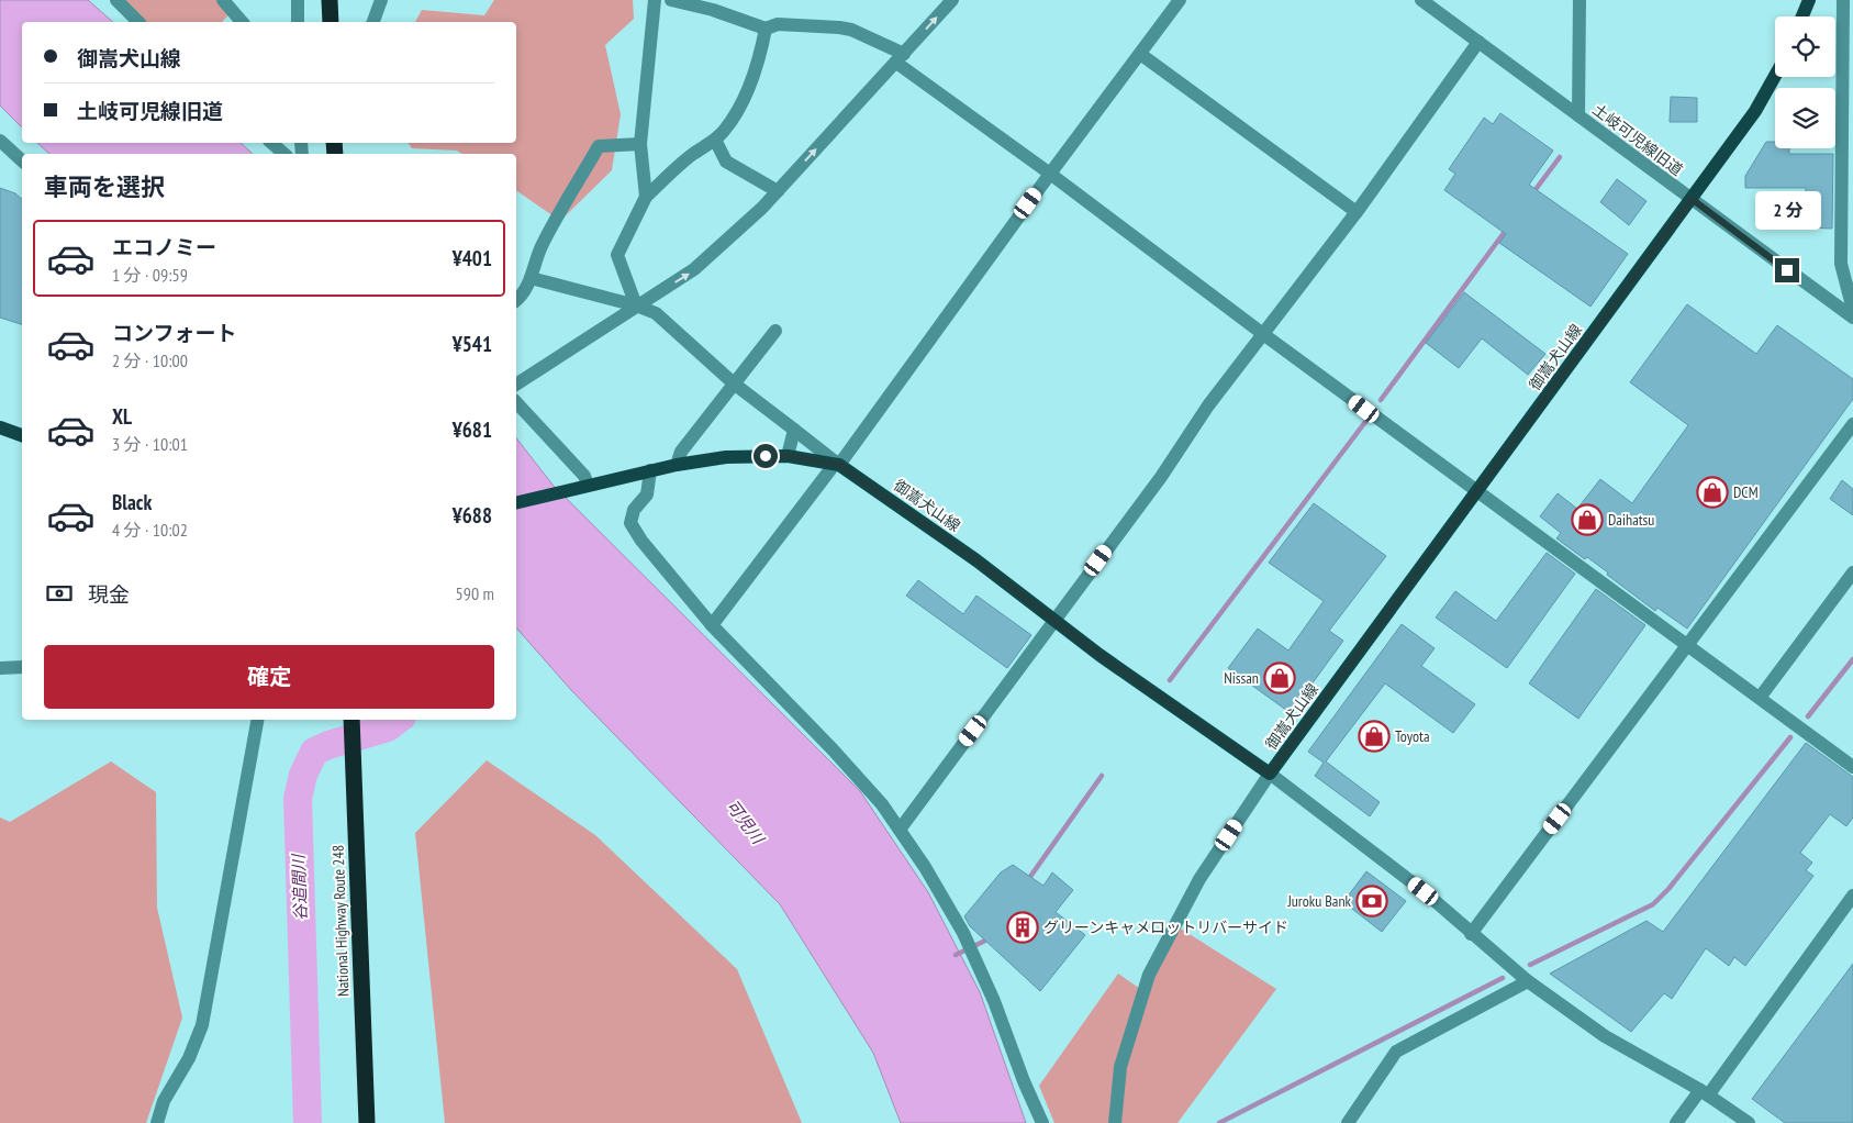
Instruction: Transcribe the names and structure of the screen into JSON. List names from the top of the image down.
{
  "streets": {
    "highway": ["National Highway Route 248"],
    "main road": ["御嵩犬山線"],
    "street": ["土岐可児線旧道"]
  },
  "crossings": [
    ["土岐可児線旧道", "御嵩犬山線"]
  ],
  "water": ["可児川", "谷追間川"],
  "places": {
    "shop": [
      "DCM",
      "Daihatsu",
      "Nissan",
      "Toyota"
    ],
    "bank": ["Juroku Bank"],
    "building": ["グリーンキャメロットリバーサイド"]
  },
  "page": {
    "banner": ["御嵩犬山線", "土岐可児線旧道"],
    "heading": "車両を選択",
    "bubble": "2 分",
    "list": [
      {
        "name": "エコノミー",
        "note": "1 分 · 09:59",
        "value": "¥401"
      },
      {
        "name": "コンフォート",
        "note": "2 分 · 10:00",
        "value": "¥541"
      },
      {
        "name": "XL",
        "note": "3 分 · 10:01",
        "value": "¥681"
      },
      {
        "name": "Black",
        "note": "4 分 · 10:02",
        "value": "¥688"
      }
    ],
    "pay": ["現金", "590 m"],
    "buttons": "確定"
  }
}
